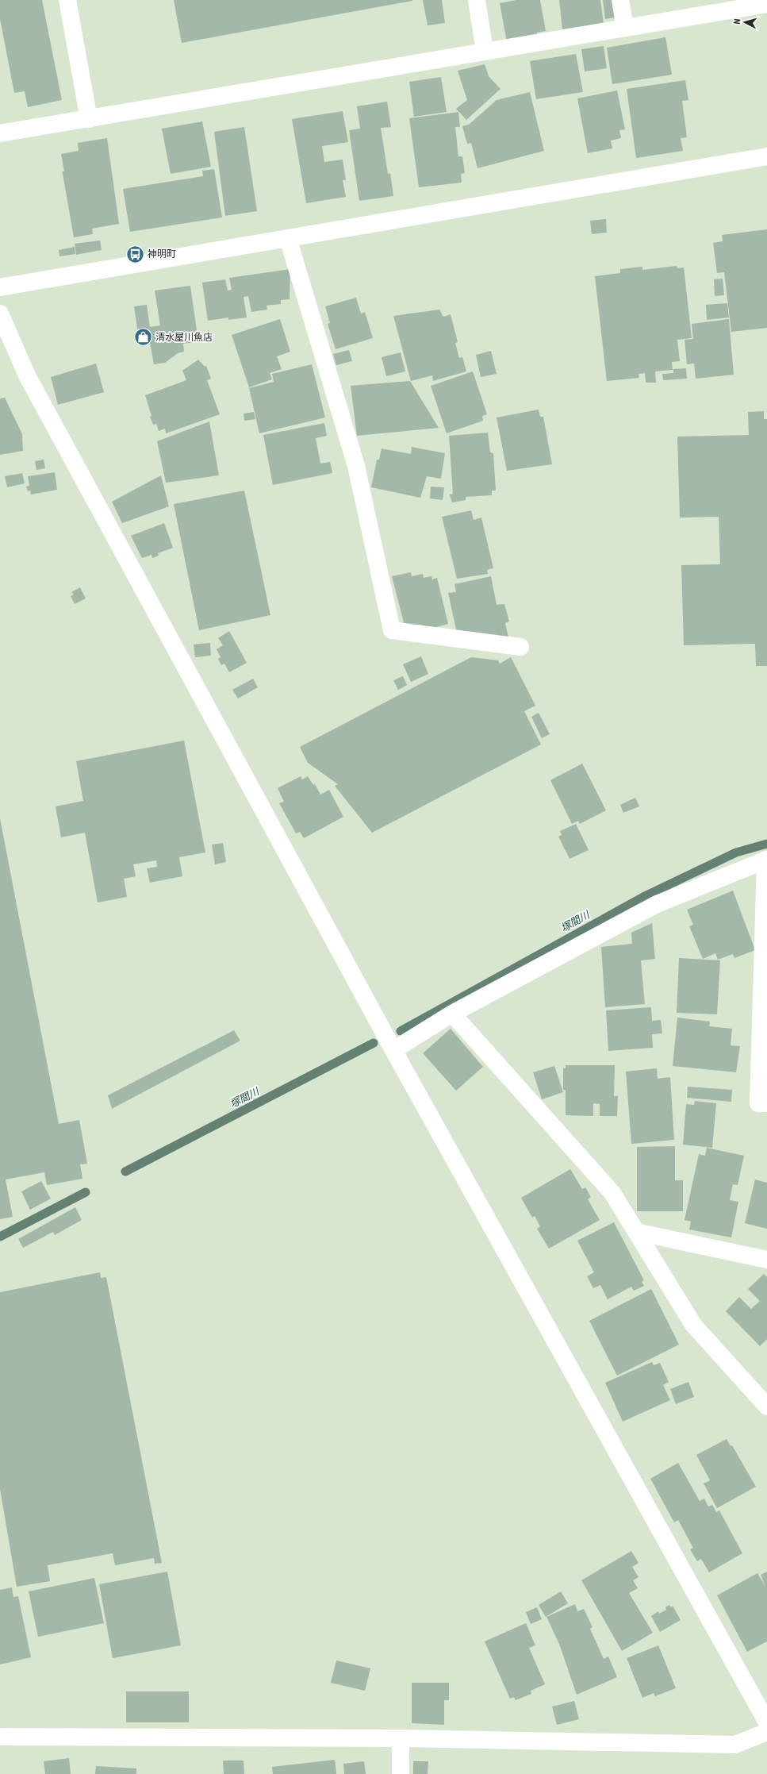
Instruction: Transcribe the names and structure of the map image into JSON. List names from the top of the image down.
{
  "water": ["塚間川"],
  "places": {
    "bus stop": ["神明町"],
    "shop": ["清水屋川魚店"]
  },
  "north": "left"
}
